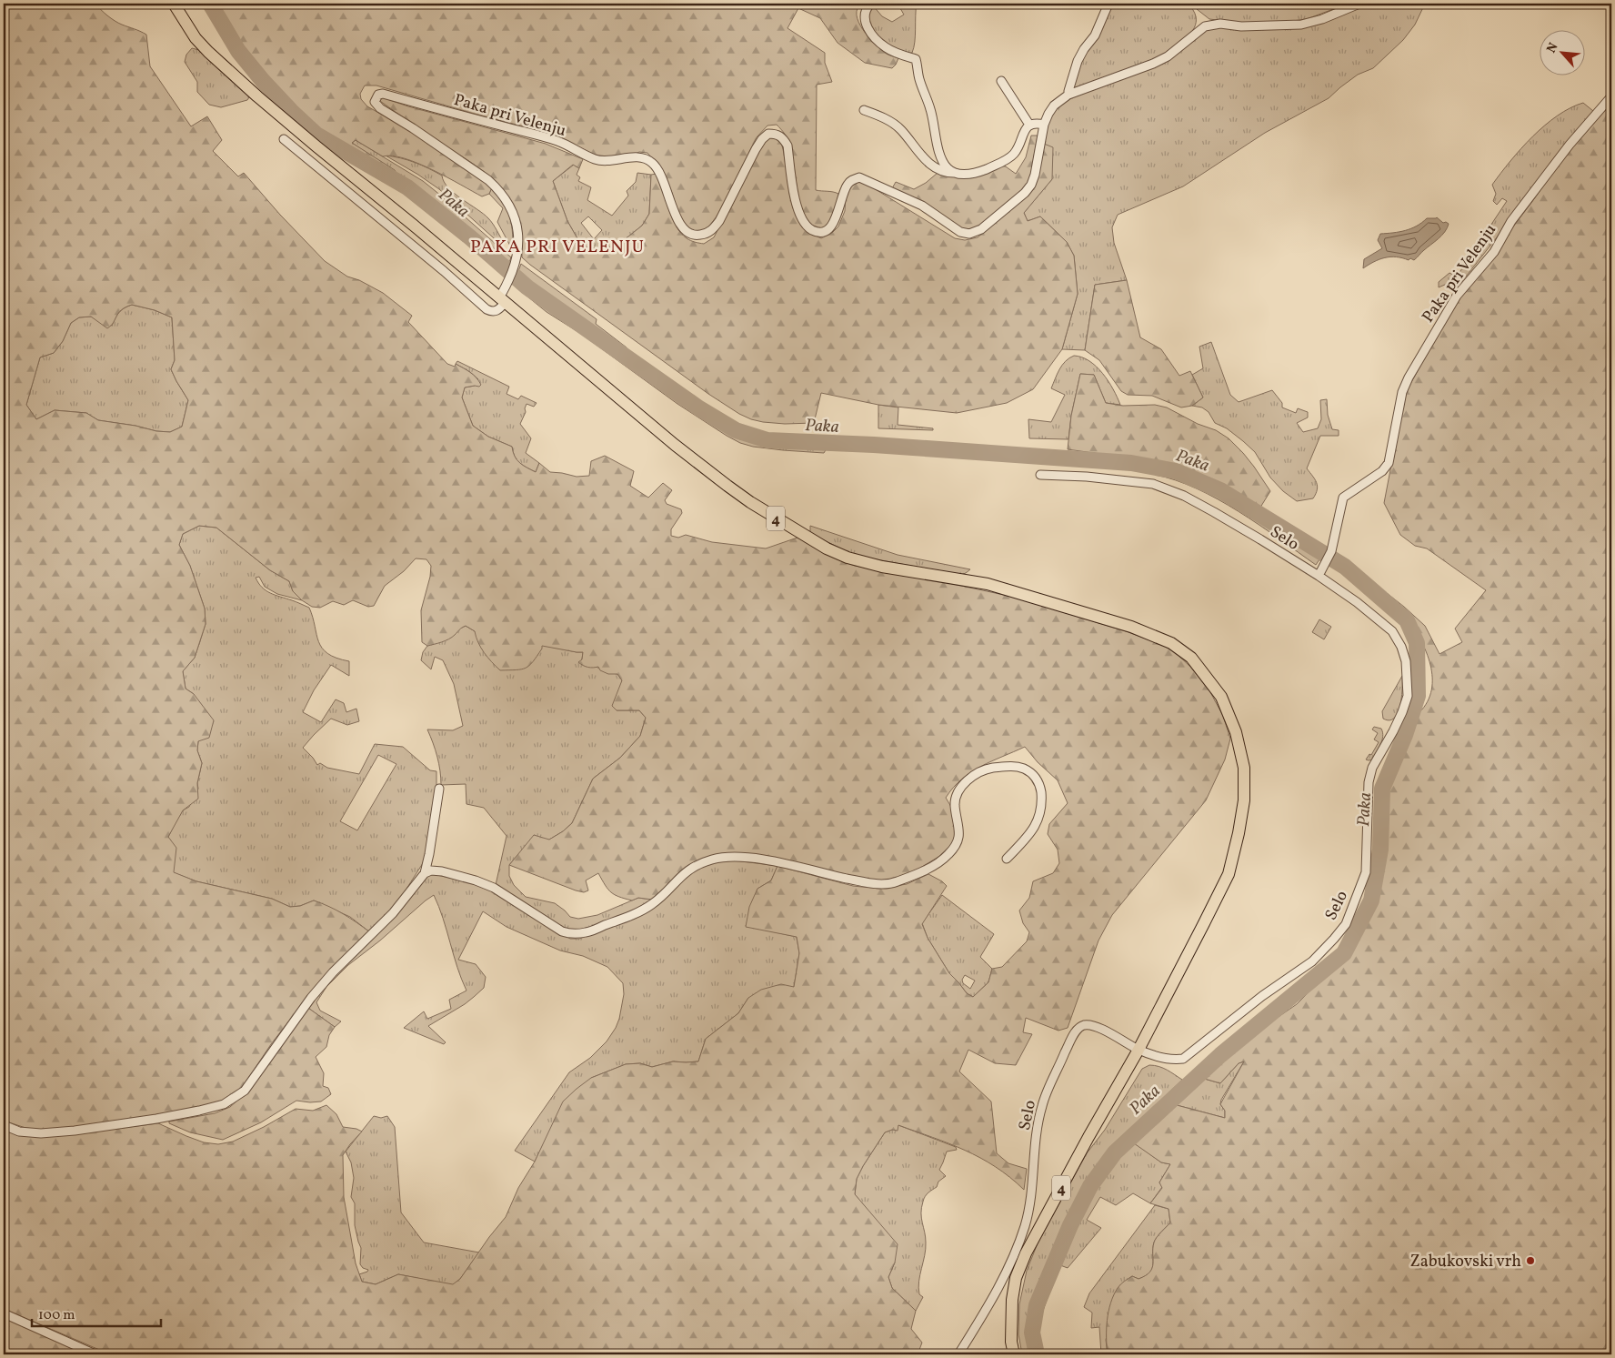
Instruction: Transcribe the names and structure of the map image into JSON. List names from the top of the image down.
{
  "streets": {
    "main road": ["4"],
    "street": ["Paka pri Velenju", "Selo"]
  },
  "crossings": [
    ["Paka pri Velenju", "4"],
    ["Paka pri Velenju", "Selo"],
    ["4", "Selo"]
  ],
  "districts": ["PAKA PRI VELENJU"],
  "water": ["Paka"],
  "places": ["Zabukovski vrh"],
  "scale_bar": "100 m",
  "north": "top left"
}
